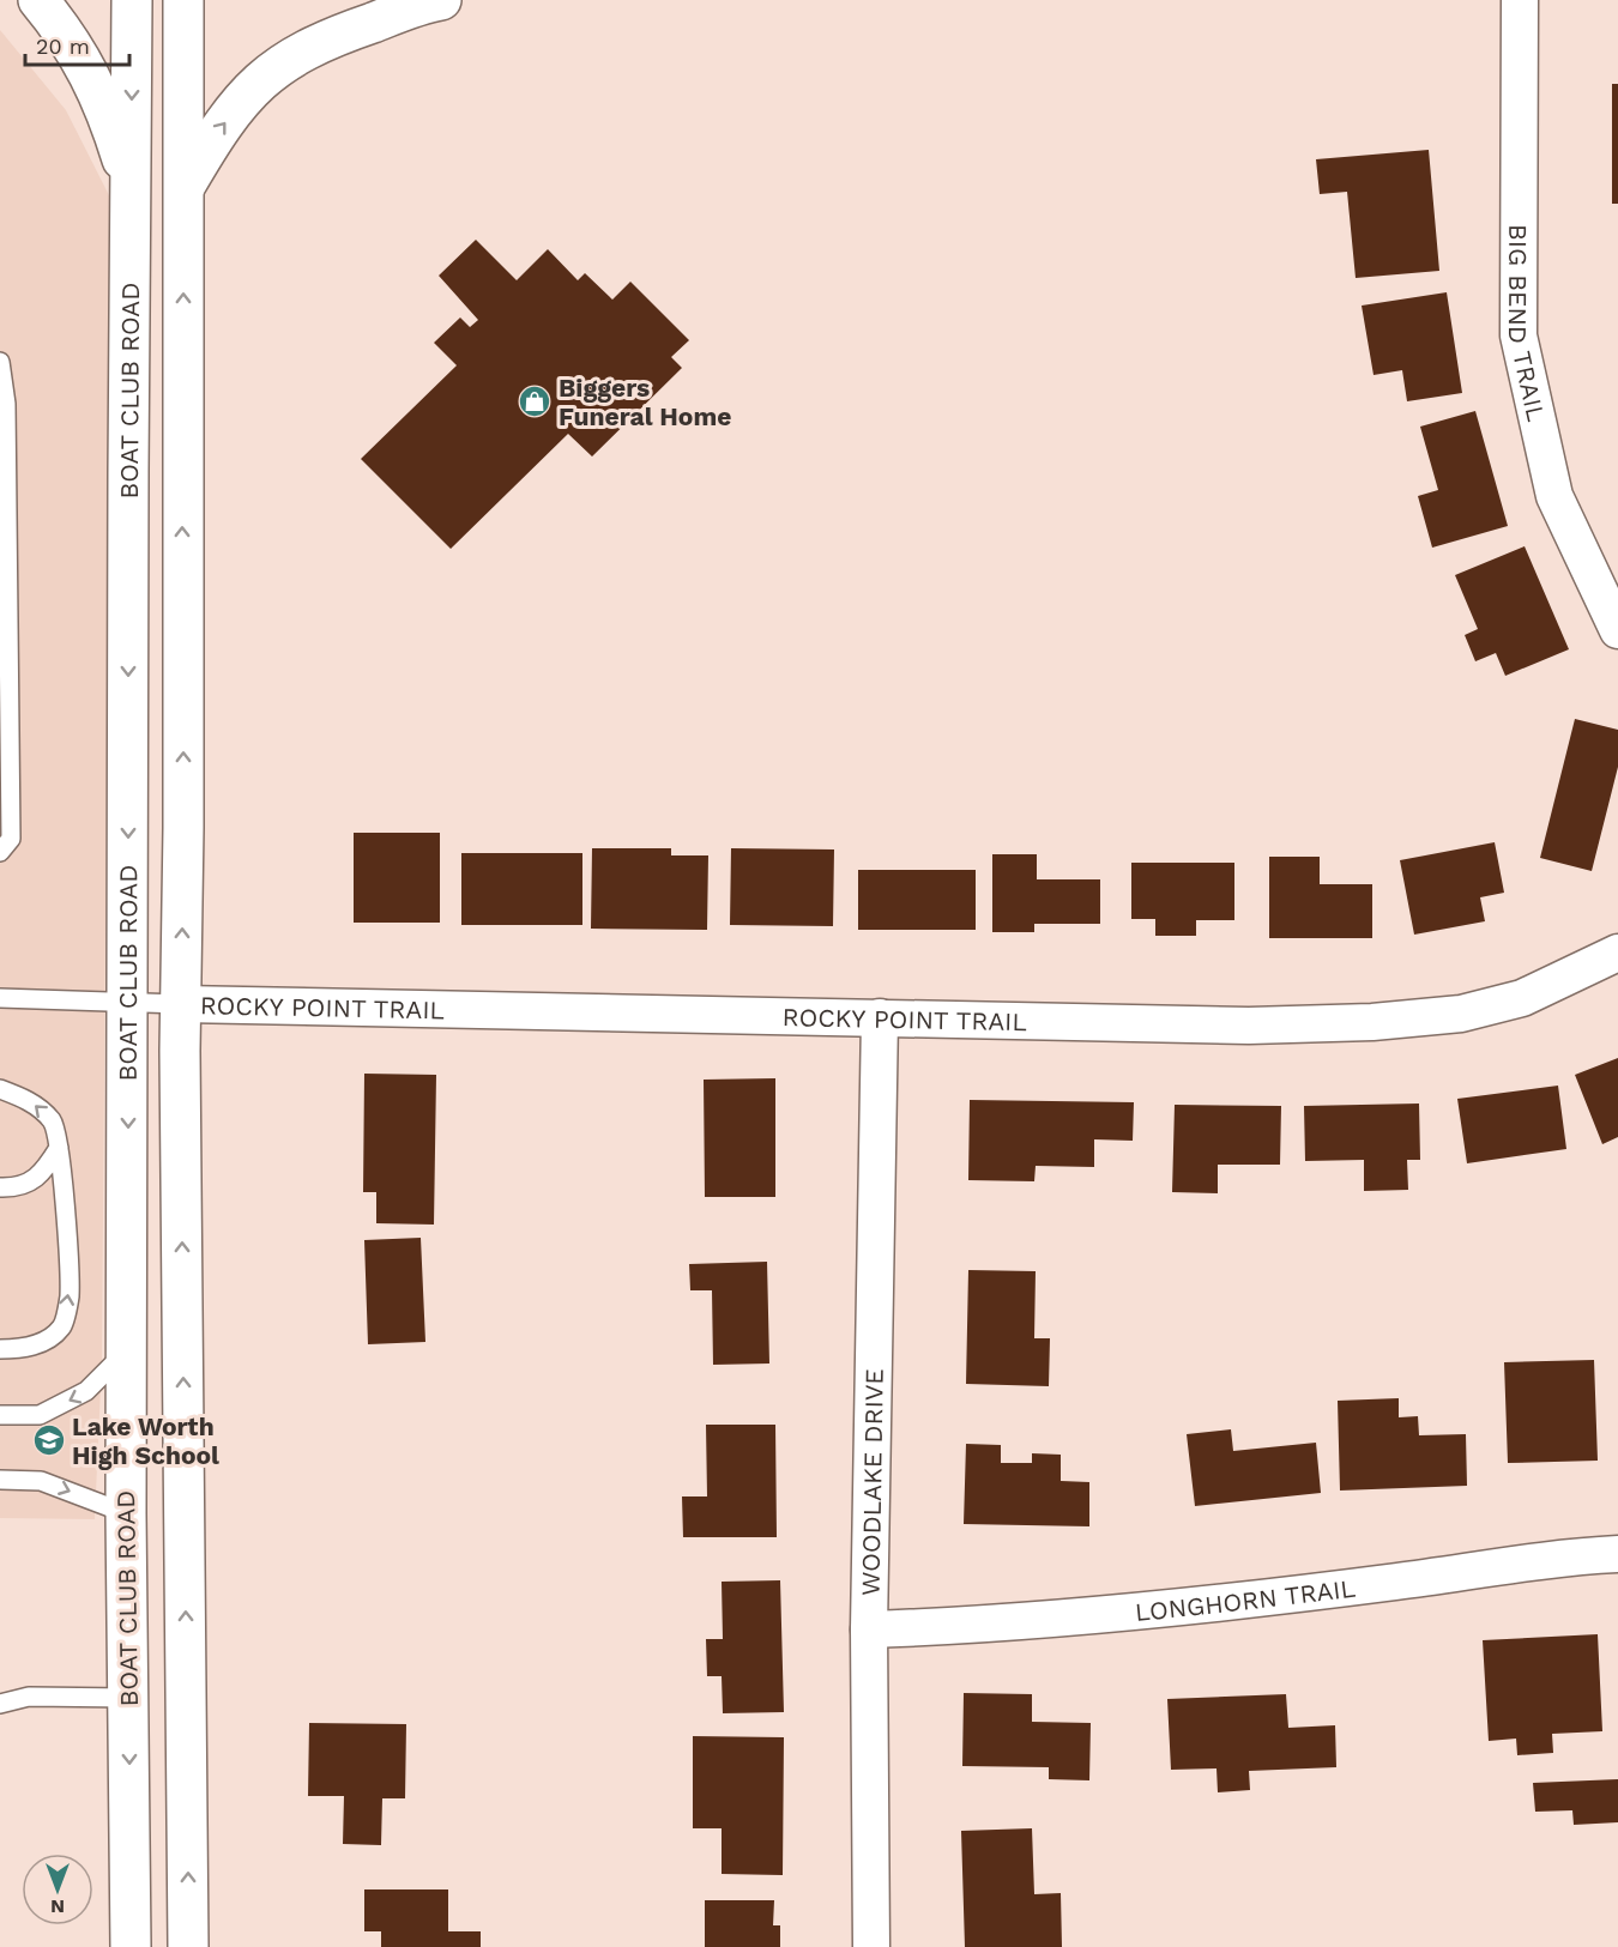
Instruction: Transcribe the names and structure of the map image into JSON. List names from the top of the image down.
{
  "streets": {
    "main road": ["BOAT CLUB ROAD"],
    "street": [
      "BIG BEND TRAIL",
      "ROCKY POINT TRAIL",
      "WOODLAKE DRIVE",
      "LONGHORN TRAIL"
    ]
  },
  "crossings": [
    ["BOAT CLUB ROAD", "ROCKY POINT TRAIL"],
    ["ROCKY POINT TRAIL", "WOODLAKE DRIVE"],
    ["WOODLAKE DRIVE", "LONGHORN TRAIL"]
  ],
  "places": {
    "shop": ["Biggers Funeral Home"],
    "school or university": ["Lake Worth High School"]
  },
  "scale_bar": "20 m",
  "north": "bottom"
}
